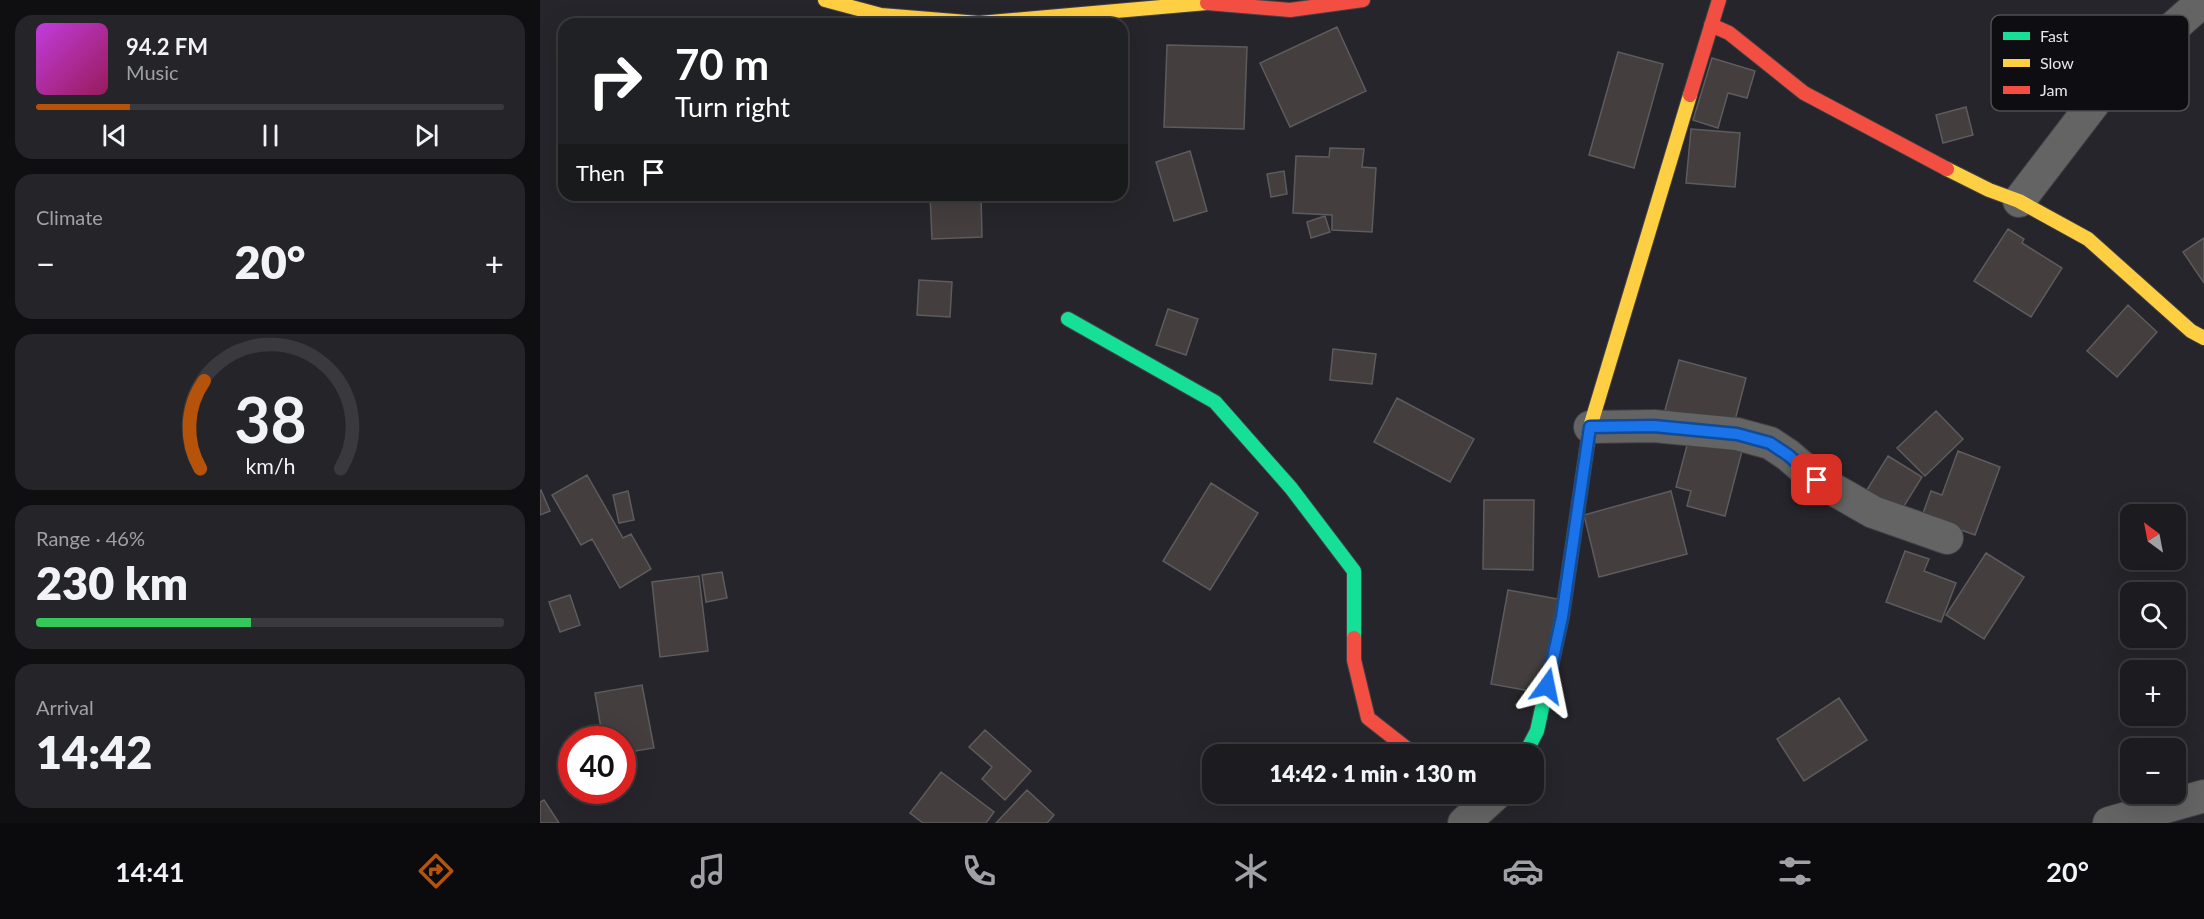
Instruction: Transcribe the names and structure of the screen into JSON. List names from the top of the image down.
{
  "legend": ["Fast", "Slow", "Jam"],
  "north": "top left",
  "page": {
    "turn": ["70 m", "Turn right"],
    "song": ["94.2 FM", "Music"],
    "then": "Then",
    "tile": [
      "Climate",
      ["Range · 46%", "230 km"],
      ["Arrival", "14:42"]
    ],
    "heat": ["−", "20°", "+"],
    "map_buttons": ["+", "−"],
    "limit": "40",
    "trip": "14:42 · 1 min · 130 m",
    "tabs": ["14:41", "20°"],
    "gauge": ["38", "km/h"]
  }
}
